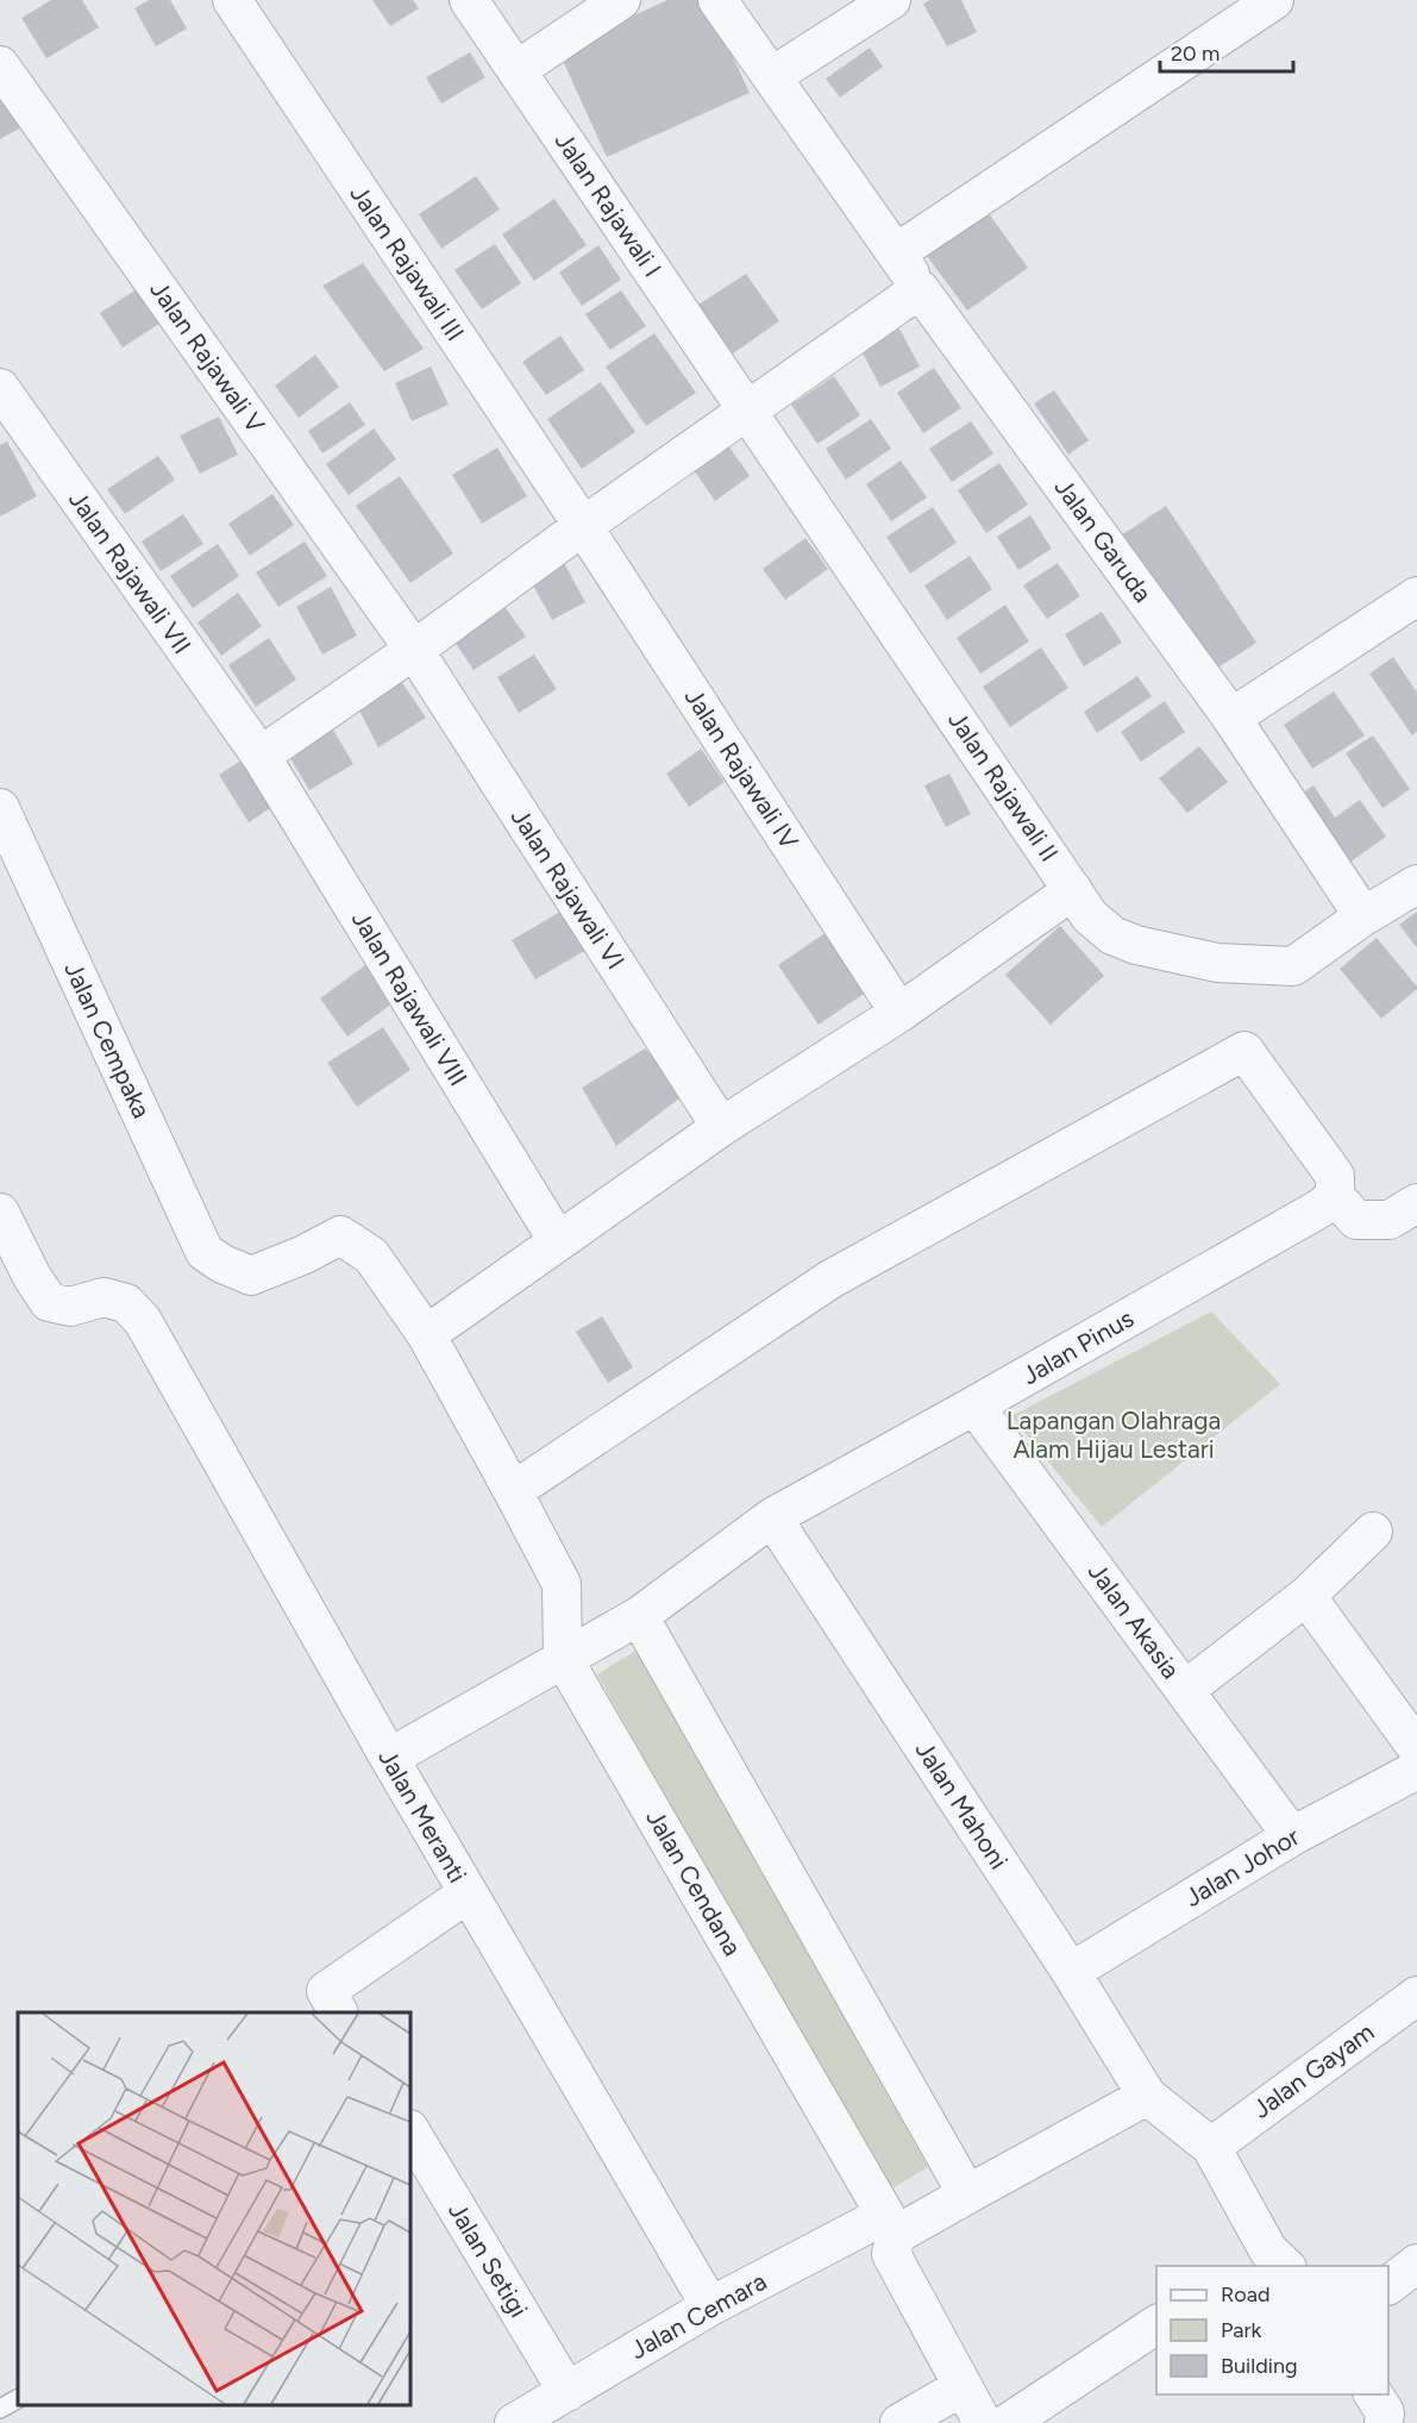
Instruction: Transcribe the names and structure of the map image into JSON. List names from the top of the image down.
{
  "streets": {
    "street": [
      "Jalan Rajawali I",
      "Jalan Rajawali III",
      "Jalan Rajawali V",
      "Jalan Garuda",
      "Jalan Rajawali VII",
      "Jalan Rajawali IV",
      "Jalan Rajawali II",
      "Jalan Rajawali VI",
      "Jalan Rajawali VIII",
      "Jalan Cempaka",
      "Jalan Pinus",
      "Jalan Akasia",
      "Jalan Mahoni",
      "Jalan Meranti",
      "Jalan Johor",
      "Jalan Cendana",
      "Jalan Gayam",
      "Jalan Setigi",
      "Jalan Cemara"
    ]
  },
  "crossings": [
    ["Jalan Rajawali I", "Jalan Rajawali II"],
    ["Jalan Rajawali III", "Jalan Rajawali IV"],
    ["Jalan Rajawali V", "Jalan Rajawali VI"],
    ["Jalan Garuda", "Jalan Rajawali II"],
    ["Jalan Rajawali VII", "Jalan Rajawali VIII"],
    ["Jalan Cempaka", "Jalan Cendana"],
    ["Jalan Pinus", "Jalan Akasia"],
    ["Jalan Pinus", "Jalan Mahoni"],
    ["Jalan Pinus", "Jalan Meranti"],
    ["Jalan Pinus", "Jalan Cendana"],
    ["Jalan Akasia", "Jalan Johor"],
    ["Jalan Mahoni", "Jalan Johor"],
    ["Jalan Mahoni", "Jalan Gayam"],
    ["Jalan Mahoni", "Jalan Cemara"],
    ["Jalan Meranti", "Jalan Cemara"],
    ["Jalan Cendana", "Jalan Cemara"],
    ["Jalan Setigi", "Jalan Cemara"]
  ],
  "parks": ["Lapangan Olahraga Alam Hijau Lestari"],
  "legend": ["Road", "Park", "Building"],
  "scale_bar": "20 m"
}
